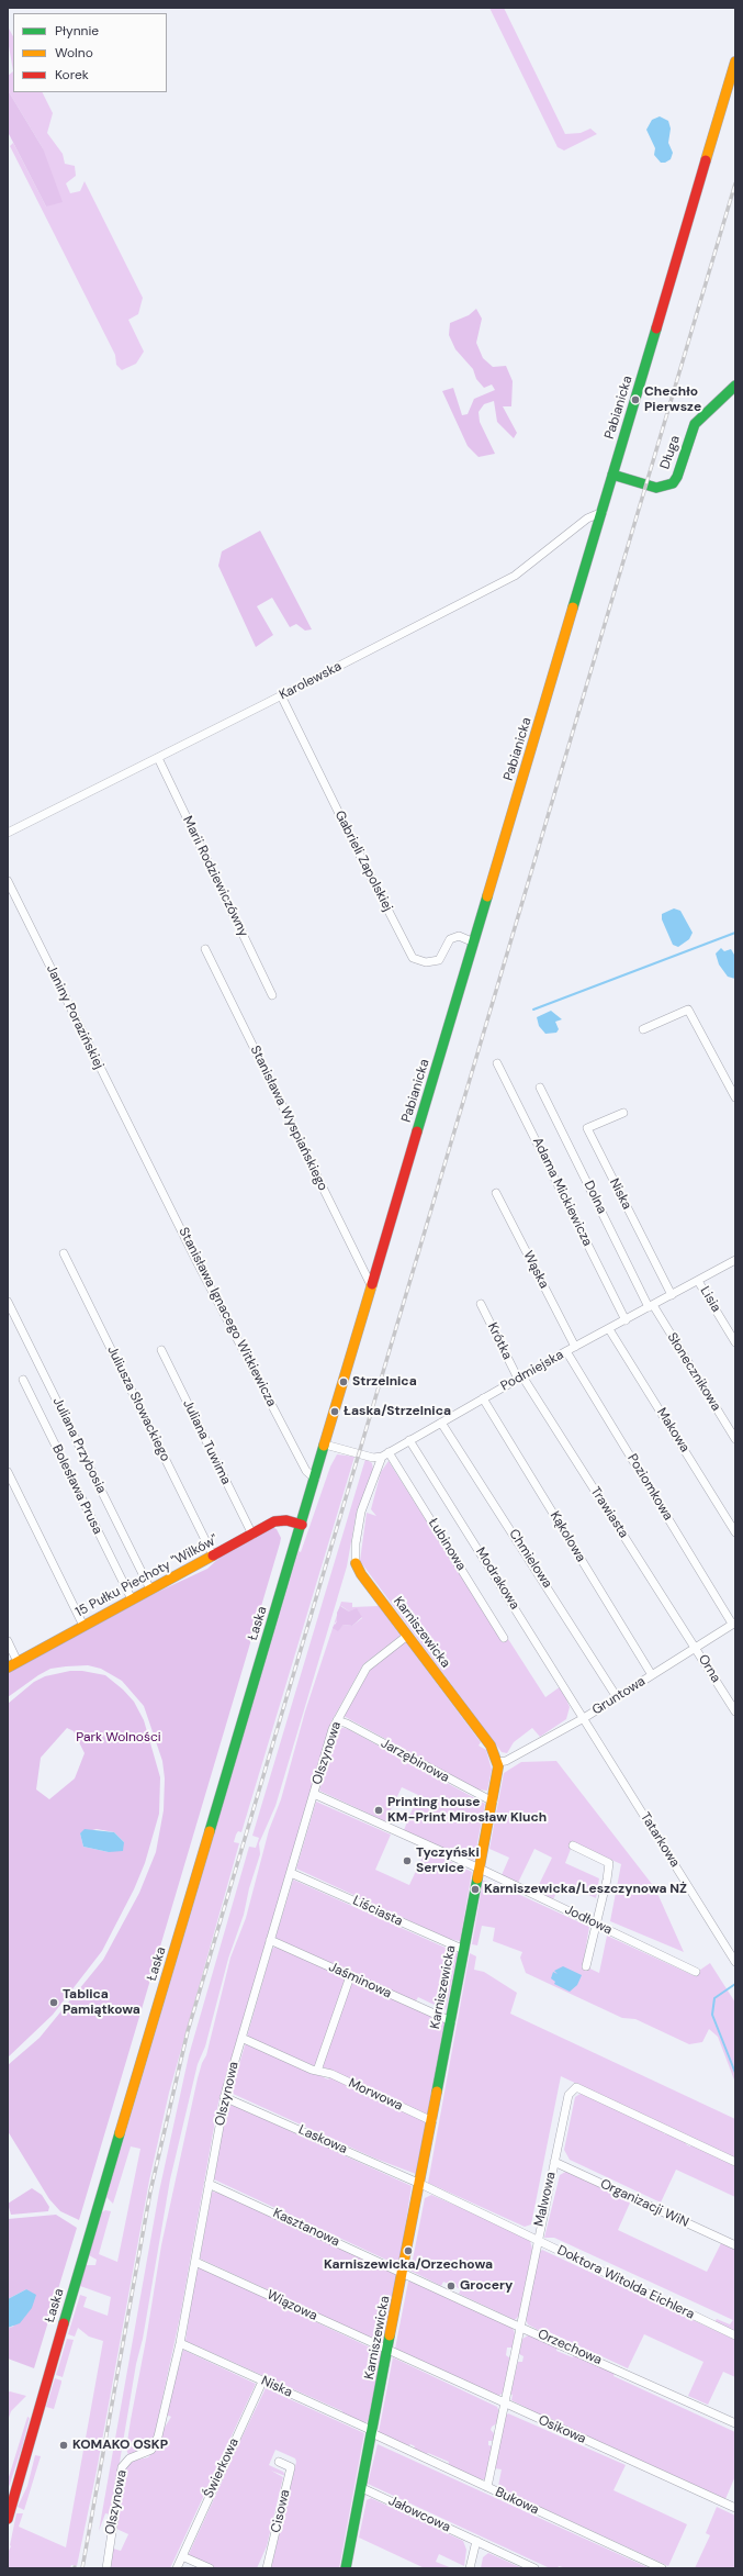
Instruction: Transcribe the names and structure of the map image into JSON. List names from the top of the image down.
{
  "streets": {
    "main road": [
      "Pabianicka",
      "Długa",
      "15 Pułku Piechoty \"Wilków\"",
      "Łaska",
      "Karniszewicka"
    ],
    "street": [
      "Karolewska",
      "Gabrieli Zapolskiej",
      "Marii Rodziewiczówny",
      "Janiny Porazińskiej",
      "Stanisława Wyspiańskiego",
      "Adama Mickiewicza",
      "Niska",
      "Dolna",
      "Wąska",
      "Lisia",
      "Stanisława Ignacego Witkiewicza",
      "Krótka",
      "Podmiejska",
      "Słonecznikowa",
      "Juliusza Słowackiego",
      "Makowa",
      "Juliana Tuwima",
      "Juliana Przybosia",
      "Poziomkowa",
      "Bolesława Prusa",
      "Trawiasta",
      "Kąkolowa",
      "Łubinowa",
      "Chmielowa",
      "Modrakowa",
      "Orna",
      "Gruntowa",
      "Olszynowa",
      "Jarzębinowa",
      "Tatarkowa",
      "Liściasta",
      "Jodłowa",
      "Jaśminowa",
      "Morwowa",
      "Laskowa",
      "Malwowa",
      "Organizacji WiN",
      "Kasztanowa",
      "Doktora Witolda Eichlera",
      "Wiązowa",
      "Orzechowa",
      "Osikowa",
      "Świerkowa",
      "Bukowa",
      "Cisowa",
      "Jałowcowa"
    ]
  },
  "crossings": [
    ["Pabianicka", "Długa"],
    ["Pabianicka", "Karolewska"],
    ["Pabianicka", "Gabrieli Zapolskiej"],
    ["Pabianicka", "Stanisława Wyspiańskiego"],
    ["Pabianicka", "Łaska"],
    ["Karolewska", "Gabrieli Zapolskiej"],
    ["Karolewska", "Marii Rodziewiczówny"],
    ["Janiny Porazińskiej", "Stanisława Ignacego Witkiewicza"],
    ["Adama Mickiewicza", "Podmiejska"],
    ["Niska", "Podmiejska"],
    ["Niska", "Karniszewicka"],
    ["Niska", "Olszynowa"],
    ["Niska", "Świerkowa"],
    ["Niska", "Bukowa"],
    ["Dolna", "Podmiejska"],
    ["Dolna", "Słonecznikowa"],
    ["Wąska", "Podmiejska"],
    ["Lisia", "Podmiejska"],
    ["Stanisława Ignacego Witkiewicza", "Łaska"],
    ["Krótka", "Podmiejska"],
    ["Krótka", "Trawiasta"],
    ["Podmiejska", "Słonecznikowa"],
    ["Podmiejska", "Makowa"],
    ["Podmiejska", "Poziomkowa"],
    ["Podmiejska", "Trawiasta"],
    ["Podmiejska", "Kąkolowa"],
    ["Podmiejska", "Łubinowa"],
    ["Podmiejska", "Chmielowa"],
    ["Podmiejska", "Modrakowa"],
    ["Podmiejska", "Karniszewicka"],
    ["Juliusza Słowackiego", "15 Pułku Piechoty \"Wilków\""],
    ["Juliana Tuwima", "15 Pułku Piechoty \"Wilków\""],
    ["Juliana Przybosia", "15 Pułku Piechoty \"Wilków\""],
    ["Poziomkowa", "Gruntowa"],
    ["Bolesława Prusa", "15 Pułku Piechoty \"Wilków\""],
    ["Trawiasta", "Orna"],
    ["Trawiasta", "Gruntowa"],
    ["Kąkolowa", "Gruntowa"],
    ["Łubinowa", "Karniszewicka"],
    ["Chmielowa", "Gruntowa"],
    ["15 Pułku Piechoty \"Wilków\"", "Łaska"],
    ["Modrakowa", "Gruntowa"],
    ["Modrakowa", "Tatarkowa"],
    ["Karniszewicka", "Gruntowa"],
    ["Karniszewicka", "Olszynowa"],
    ["Karniszewicka", "Jarzębinowa"],
    ["Karniszewicka", "Liściasta"],
    ["Karniszewicka", "Jodłowa"],
    ["Karniszewicka", "Jaśminowa"],
    ["Karniszewicka", "Morwowa"],
    ["Karniszewicka", "Laskowa"],
    ["Karniszewicka", "Kasztanowa"],
    ["Karniszewicka", "Doktora Witolda Eichlera"],
    ["Karniszewicka", "Wiązowa"],
    ["Karniszewicka", "Orzechowa"],
    ["Karniszewicka", "Osikowa"],
    ["Karniszewicka", "Bukowa"],
    ["Karniszewicka", "Jałowcowa"],
    ["Orna", "Gruntowa"],
    ["Gruntowa", "Tatarkowa"],
    ["Olszynowa", "Jarzębinowa"],
    ["Olszynowa", "Liściasta"],
    ["Olszynowa", "Jodłowa"],
    ["Olszynowa", "Jaśminowa"],
    ["Olszynowa", "Morwowa"],
    ["Olszynowa", "Laskowa"],
    ["Olszynowa", "Kasztanowa"],
    ["Olszynowa", "Wiązowa"],
    ["Laskowa", "Doktora Witolda Eichlera"],
    ["Malwowa", "Organizacji WiN"],
    ["Malwowa", "Doktora Witolda Eichlera"],
    ["Malwowa", "Orzechowa"],
    ["Malwowa", "Osikowa"],
    ["Malwowa", "Bukowa"],
    ["Kasztanowa", "Orzechowa"],
    ["Wiązowa", "Osikowa"]
  ],
  "parks": ["Park Wolności"],
  "places": [
    "Chechło Pierwsze",
    "Strzelnica",
    "Łaska/Strzelnica",
    "Printing house KM-Print Mirosław Kluch",
    "Tyczyński Service",
    "Karniszewicka/Leszczynowa NŻ",
    "Tablica Pamiątkowa",
    "Karniszewicka/Orzechowa",
    "Grocery",
    "KOMAKO OSKP"
  ],
  "legend": ["Płynnie", "Wolno", "Korek"]
}
